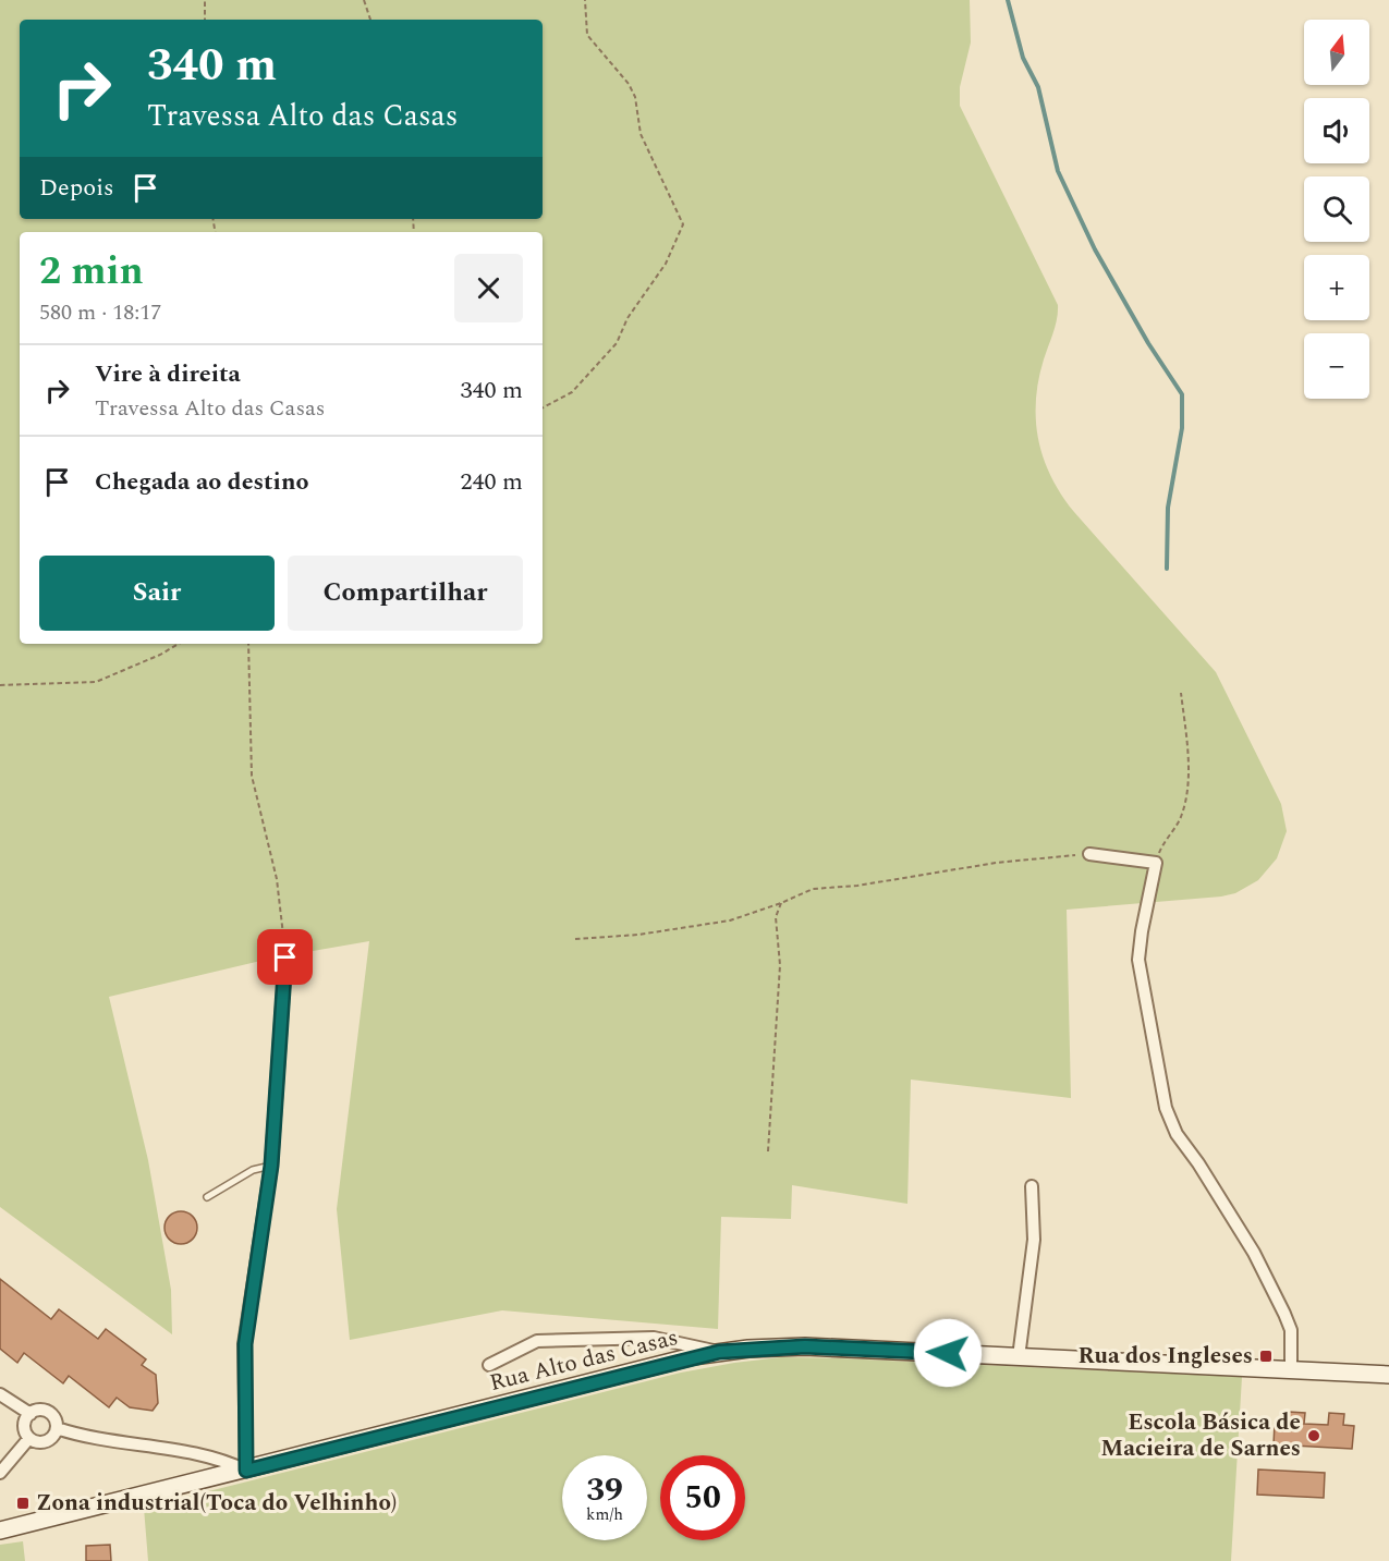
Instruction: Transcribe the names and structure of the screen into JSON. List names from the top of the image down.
{
  "streets": {
    "main road": ["Rua Alto das Casas"]
  },
  "places": {
    "transit": ["Rua dos Ingleses", "Zona industrial(Toca do Velhinho)"],
    "other": ["Escola Básica de Macieira de Sarnes"]
  },
  "north": "top",
  "page": {
    "map_buttons": ["+", "−"],
    "turn": ["340 m", "Travessa Alto das Casas"],
    "then": "Depois",
    "heading": ["2 min", "580 m · 18:17"],
    "list": [
      {
        "name": "Vire à direita",
        "note": "Travessa Alto das Casas",
        "value": "340 m"
      },
      {
        "name": "Chegada ao destino",
        "value": "240 m"
      }
    ],
    "buttons": ["Sair", "Compartilhar"],
    "speed": "39 km/h",
    "limit": "50"
  }
}
